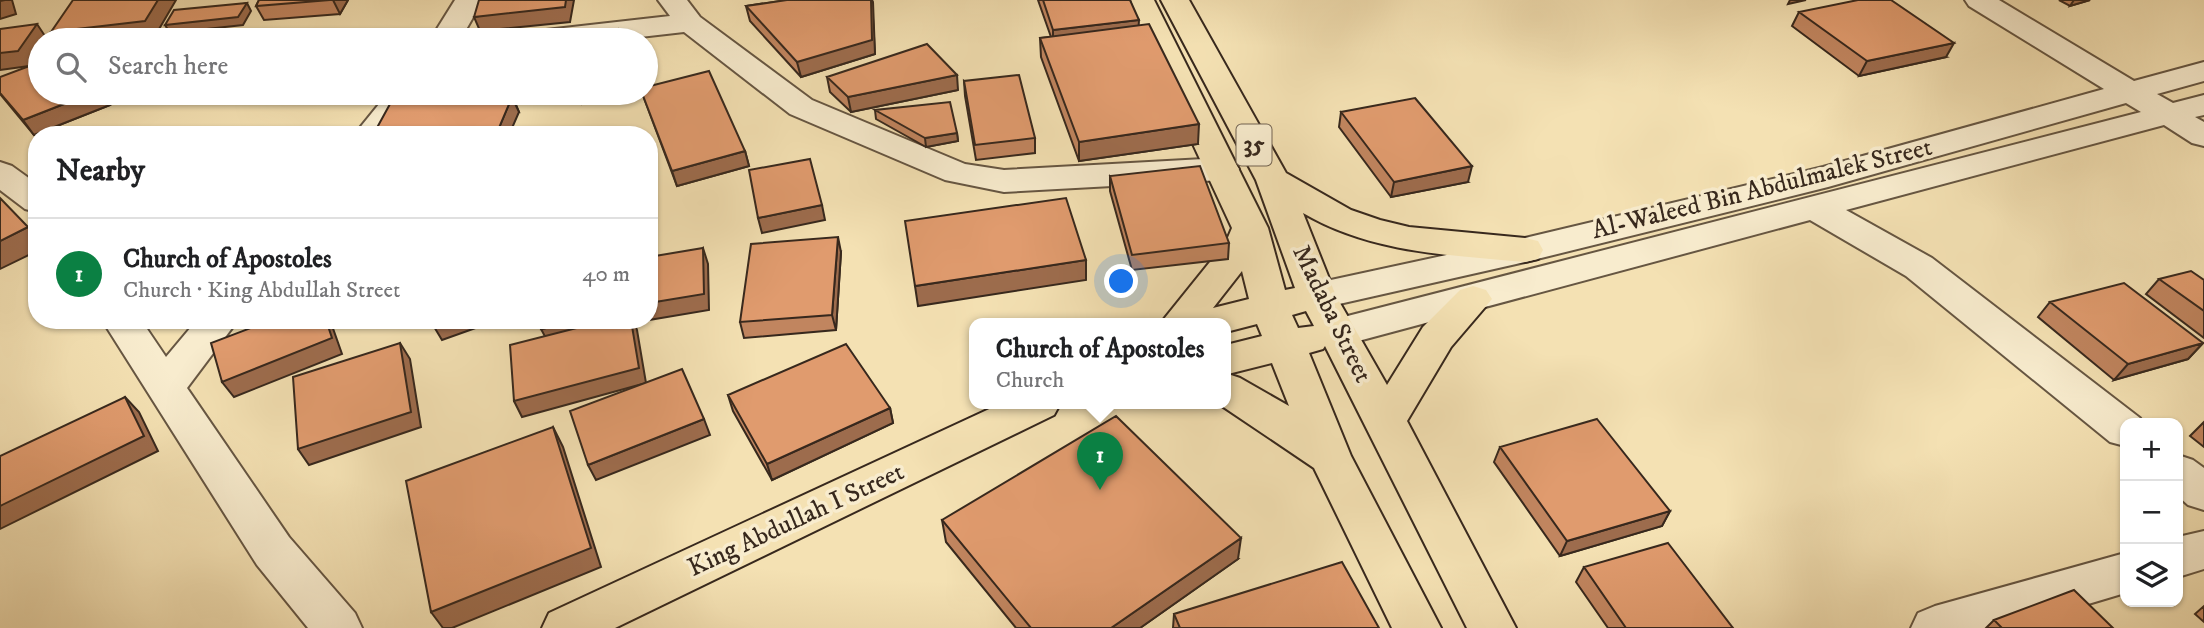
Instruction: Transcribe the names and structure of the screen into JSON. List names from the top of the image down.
{
  "streets": {
    "main road": ["35", "Madaba Street", "King Abdullah I Street"],
    "street": ["Al-Waleed Bin Abdulmalek Street"]
  },
  "crossings": [
    ["Al-Waleed Bin Abdulmalek Street", "Madaba Street"]
  ],
  "page": {
    "search": "Search here",
    "heading": "Nearby",
    "list": [
      {
        "mark": "1",
        "name": "Church of Apostoles",
        "note": "Church · King Abdullah Street",
        "value": "40 m"
      }
    ],
    "popup": ["Church of Apostoles", "Church"],
    "map_buttons": ["+", "−"],
    "pins": "1"
  }
}
